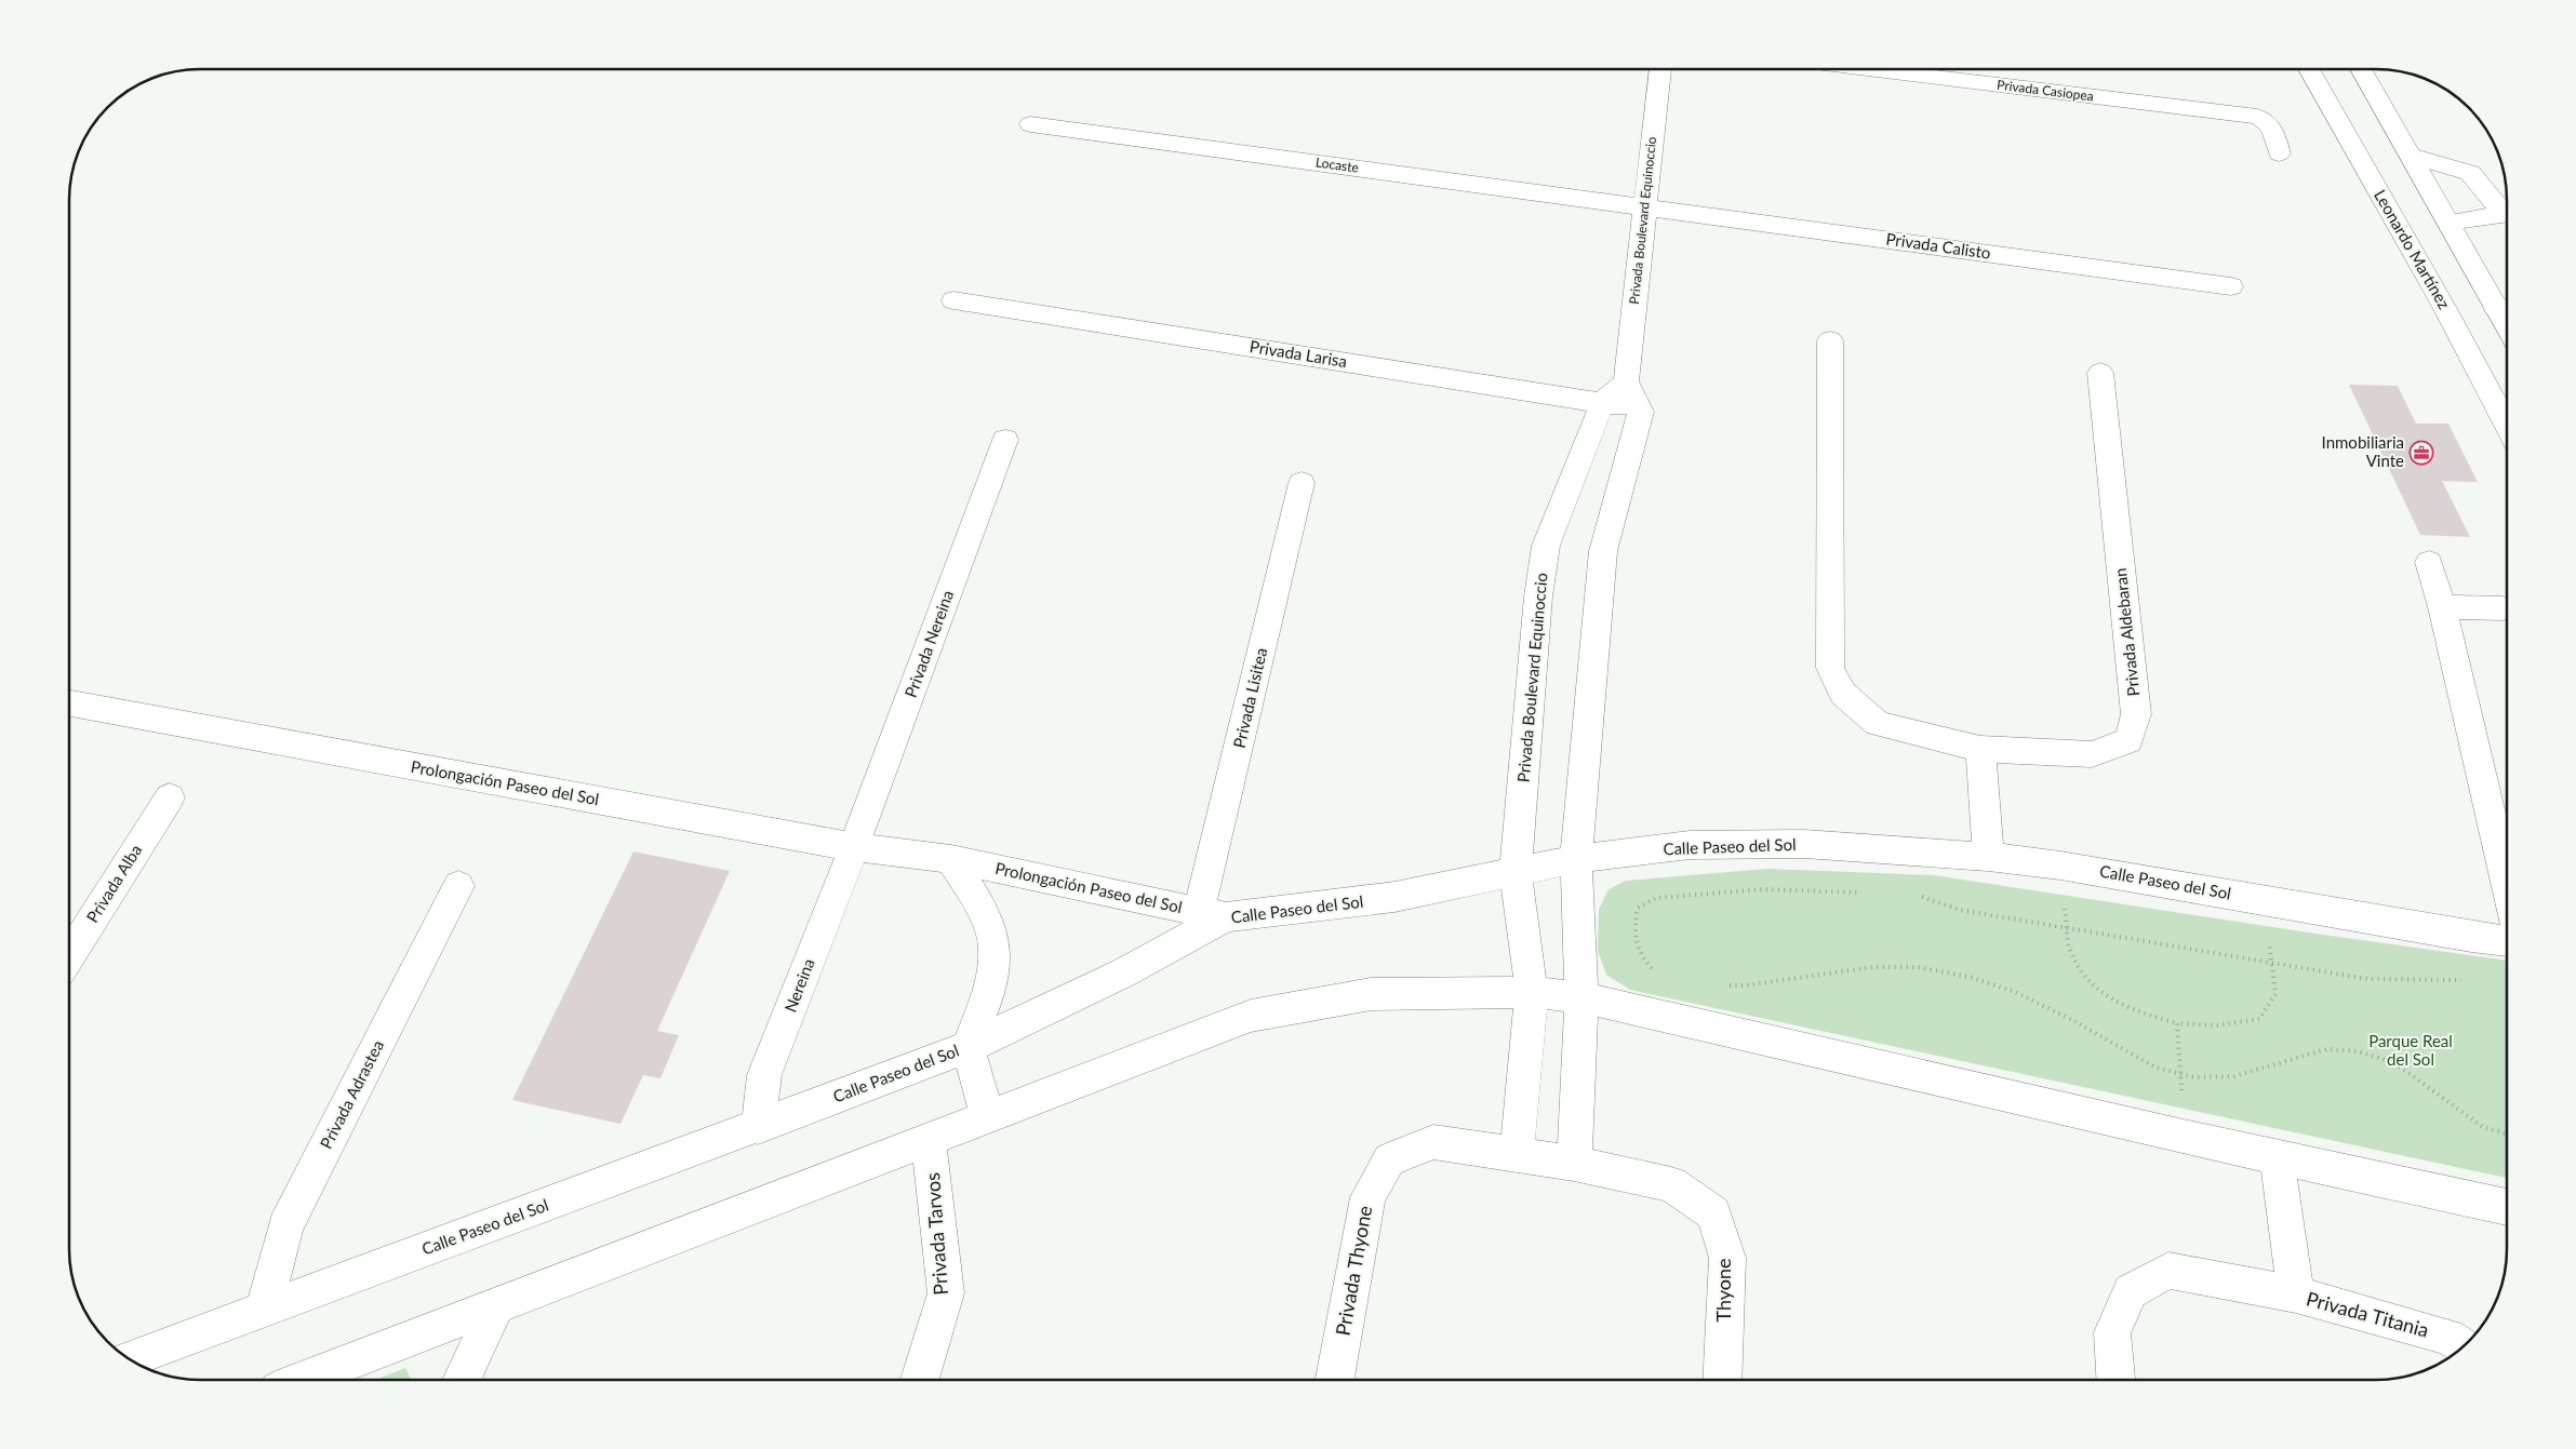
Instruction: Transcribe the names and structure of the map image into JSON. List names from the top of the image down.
{
  "streets": {
    "street": [
      "Privada Casiopea",
      "Locaste",
      "Privada Boulevard Equinoccio",
      "Privada Calisto",
      "Leonardo Martínez",
      "Privada Larisa",
      "Privada Aldebaran",
      "Privada Nereina",
      "Privada Lisitea",
      "Prolongación Paseo del Sol",
      "Calle Paseo del Sol",
      "Privada Alba",
      "Nereina",
      "Privada Adrastea",
      "Privada Tarvos",
      "Privada Thyone",
      "Thyone",
      "Privada Titania"
    ]
  },
  "crossings": [
    ["Locaste", "Privada Boulevard Equinoccio"],
    ["Locaste", "Privada Calisto"],
    ["Privada Boulevard Equinoccio", "Privada Calisto"],
    ["Privada Boulevard Equinoccio", "Privada Larisa"],
    ["Privada Boulevard Equinoccio", "Calle Paseo del Sol"],
    ["Privada Nereina", "Prolongación Paseo del Sol"],
    ["Privada Nereina", "Nereina"],
    ["Privada Lisitea", "Prolongación Paseo del Sol"],
    ["Privada Lisitea", "Calle Paseo del Sol"],
    ["Prolongación Paseo del Sol", "Calle Paseo del Sol"],
    ["Prolongación Paseo del Sol", "Nereina"],
    ["Calle Paseo del Sol", "Nereina"],
    ["Calle Paseo del Sol", "Privada Adrastea"],
    ["Privada Thyone", "Thyone"]
  ],
  "parks": ["Parque Real del Sol"],
  "places": {
    "office": ["Inmobiliaria Vinte"]
  }
}
